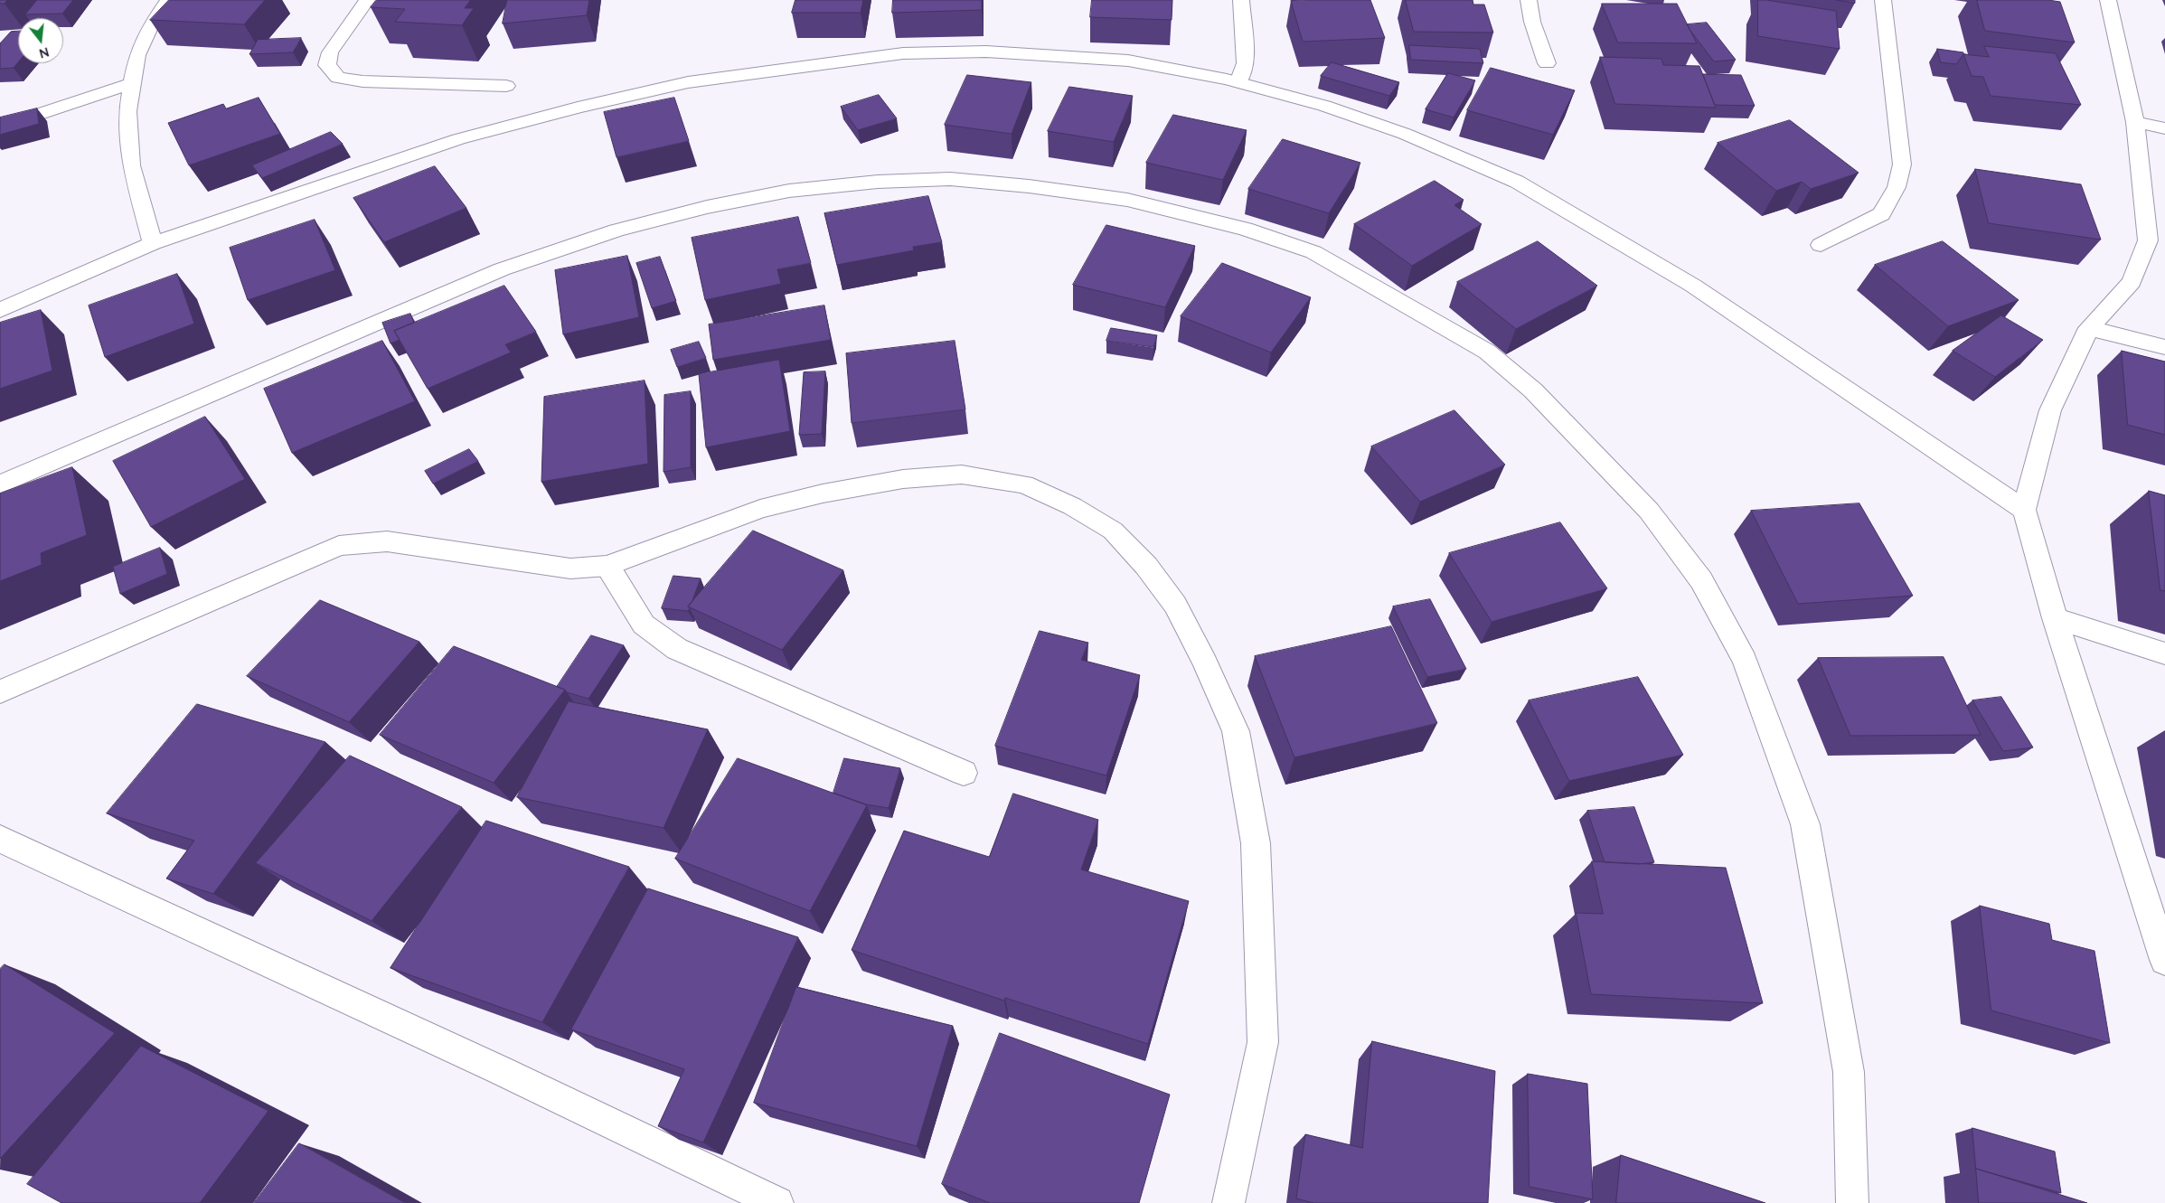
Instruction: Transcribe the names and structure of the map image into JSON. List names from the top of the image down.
{
  "north": "bottom"
}
